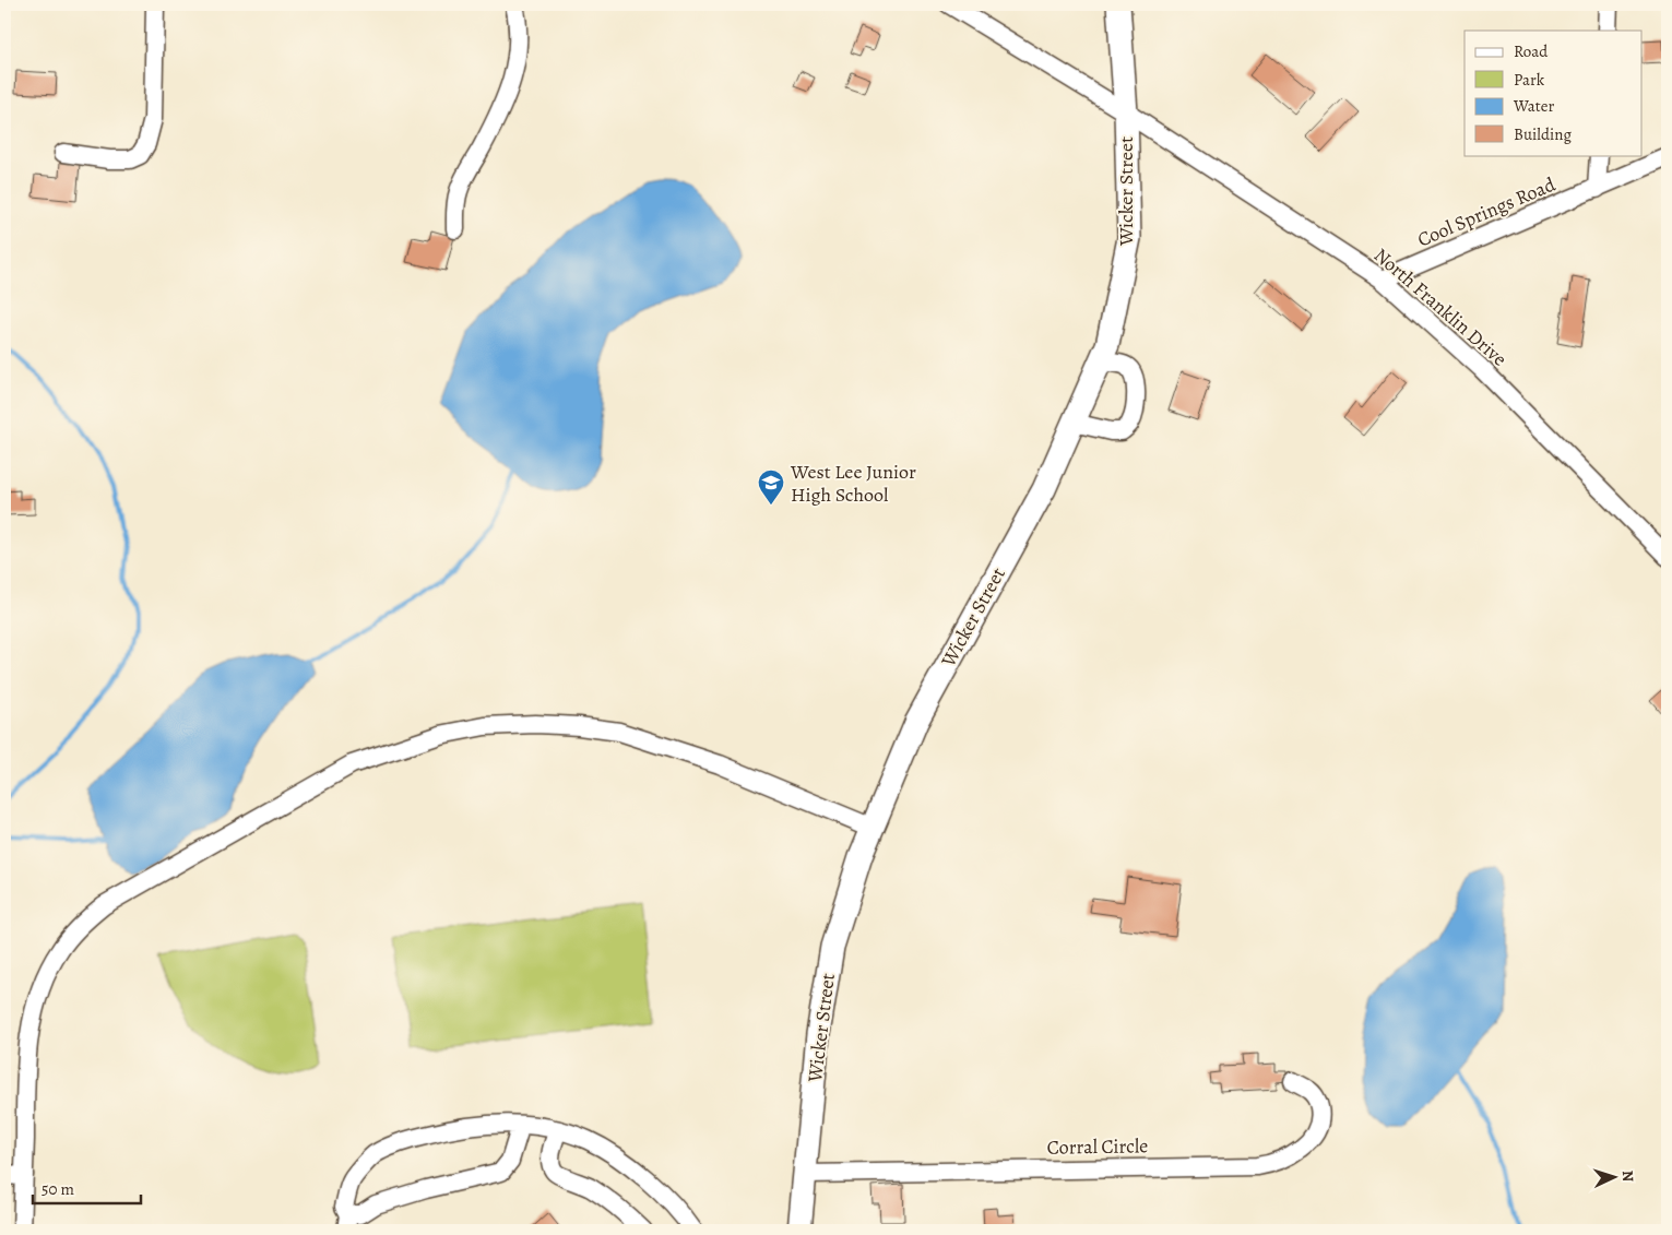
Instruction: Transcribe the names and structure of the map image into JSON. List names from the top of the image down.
{
  "streets": {
    "main road": ["Wicker Street"],
    "street": ["Cool Springs Road", "North Franklin Drive", "Corral Circle"]
  },
  "crossings": [
    ["Wicker Street", "North Franklin Drive"],
    ["Wicker Street", "Corral Circle"],
    ["Cool Springs Road", "North Franklin Drive"]
  ],
  "places": {
    "school or university": ["West Lee Junior High School"]
  },
  "legend": [
    "Road",
    "Park",
    "Water",
    "Building"
  ],
  "scale_bar": "50 m",
  "north": "right"
}
